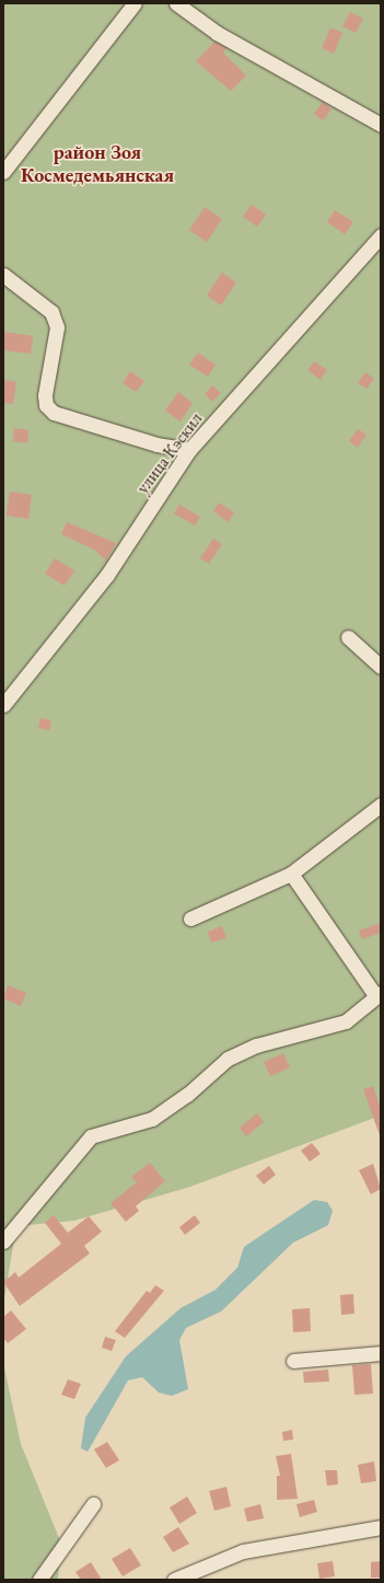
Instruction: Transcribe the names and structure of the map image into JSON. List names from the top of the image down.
{
  "streets": {
    "street": ["улица Кэскил"]
  },
  "districts": ["район Зоя Космедемьянская"]
}
